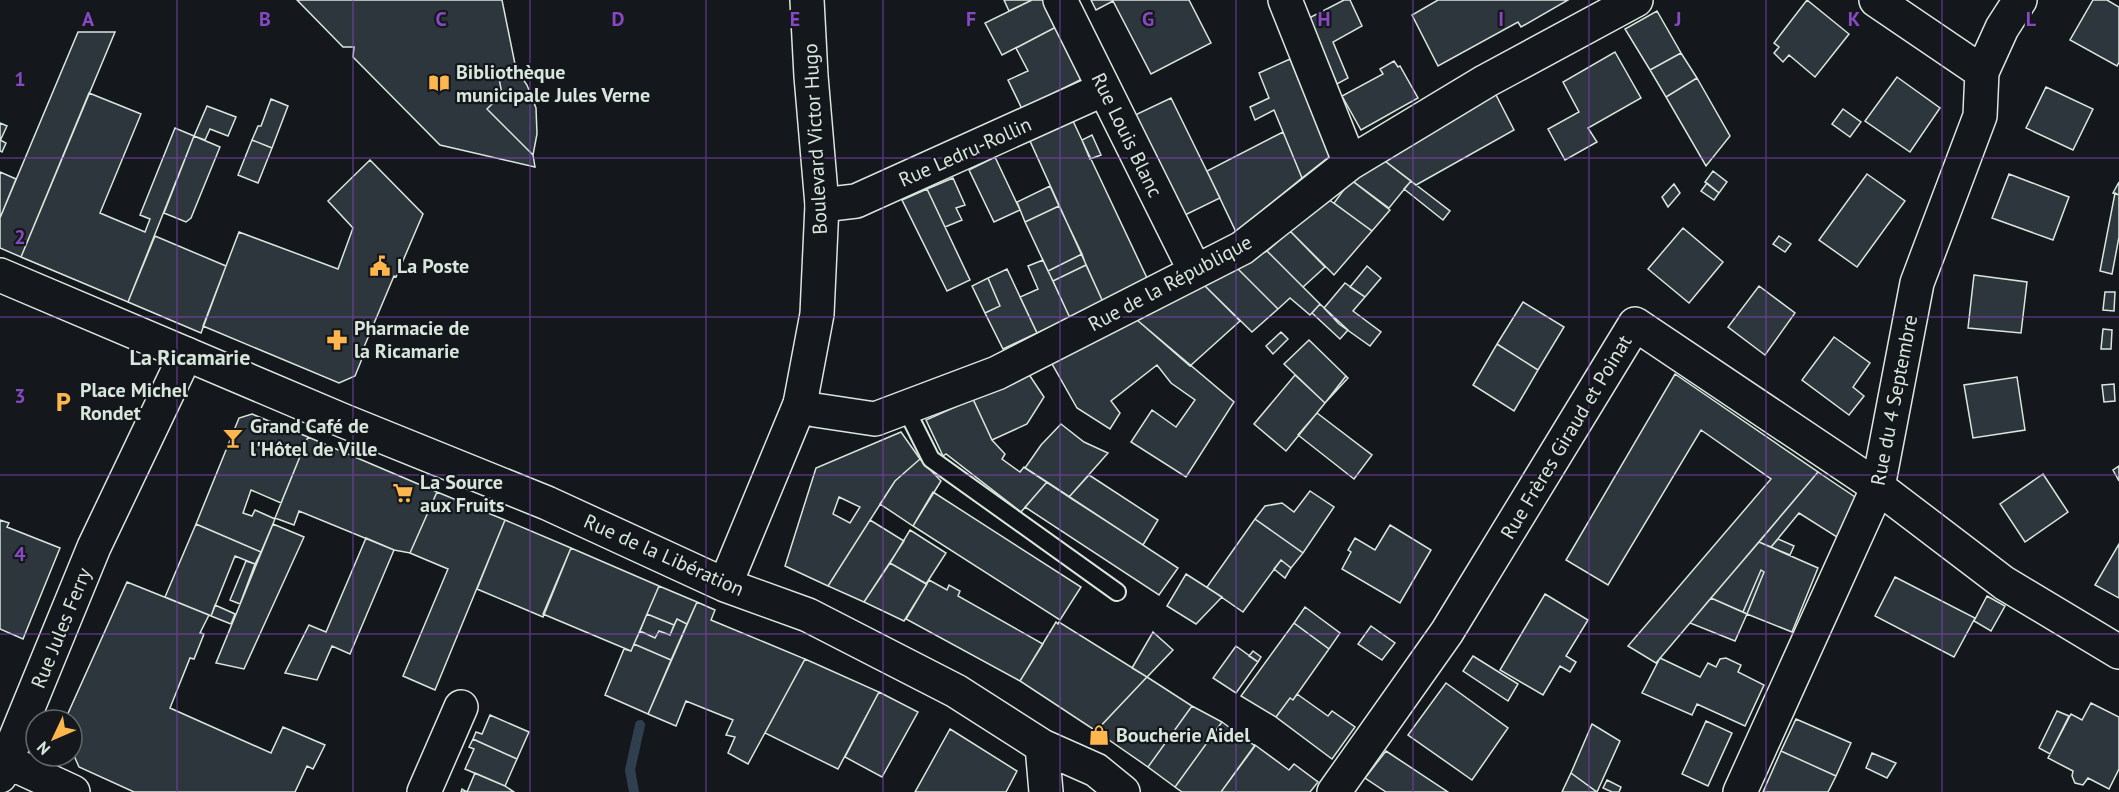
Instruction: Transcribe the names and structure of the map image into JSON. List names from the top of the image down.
{
  "streets": {
    "street": [
      "Rue Louis Blanc",
      "Boulevard Victor Hugo",
      "Rue Ledru-Rollin",
      "Rue de la République",
      "Rue du 4 Septembre",
      "Rue Frères Giraud et Poinat",
      "Rue de la Libération",
      "Rue Jules Ferry"
    ]
  },
  "crossings": [
    ["Rue Louis Blanc", "Rue Ledru-Rollin"],
    ["Rue Louis Blanc", "Rue de la République"],
    ["Boulevard Victor Hugo", "Rue Ledru-Rollin"],
    ["Boulevard Victor Hugo", "Rue de la République"],
    ["Boulevard Victor Hugo", "Rue de la Libération"],
    ["Rue du 4 Septembre", "Rue Frères Giraud et Poinat"],
    ["Rue de la Libération", "Rue Jules Ferry"]
  ],
  "districts": ["La Ricamarie"],
  "places": {
    "library": ["Bibliothèque municipale Jules Verne"],
    "public building": ["La Poste"],
    "pharmacy": ["Pharmacie de la Ricamarie"],
    "parking": ["Place Michel Rondet"],
    "bar": ["Grand Café de l'Hôtel de Ville"],
    "supermarket": ["La Source aux Fruits"],
    "shop": ["Boucherie Aidel"]
  },
  "north": "bottom left",
  "grid": {
    "columns": [
      "A",
      "B",
      "C",
      "D",
      "E",
      "F",
      "G",
      "H",
      "I",
      "J",
      "K",
      "L"
    ],
    "rows": [
      "1",
      "2",
      "3",
      "4"
    ]
  }
}
